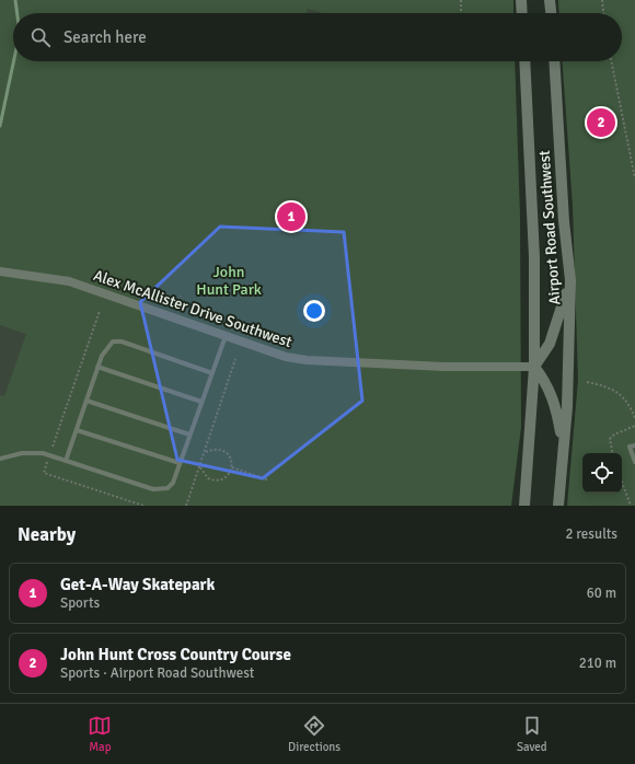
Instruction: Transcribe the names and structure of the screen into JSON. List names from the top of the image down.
{
  "streets": {
    "street": ["Airport Road Southwest", "Alex McAllister Drive Southwest"]
  },
  "crossings": [
    ["Airport Road Southwest", "Alex McAllister Drive Southwest"]
  ],
  "parks": ["John Hunt Park"],
  "page": {
    "search": "Search here",
    "pins": ["2", "1"],
    "heading": ["Nearby", "2 results"],
    "list": [
      {
        "mark": "1",
        "name": "Get-A-Way Skatepark",
        "note": "Sports",
        "value": "60 m"
      },
      {
        "mark": "2",
        "name": "John Hunt Cross Country Course",
        "note": "Sports · Airport Road Southwest",
        "value": "210 m"
      }
    ],
    "nav": ["Map", "Directions", "Saved"]
  }
}
